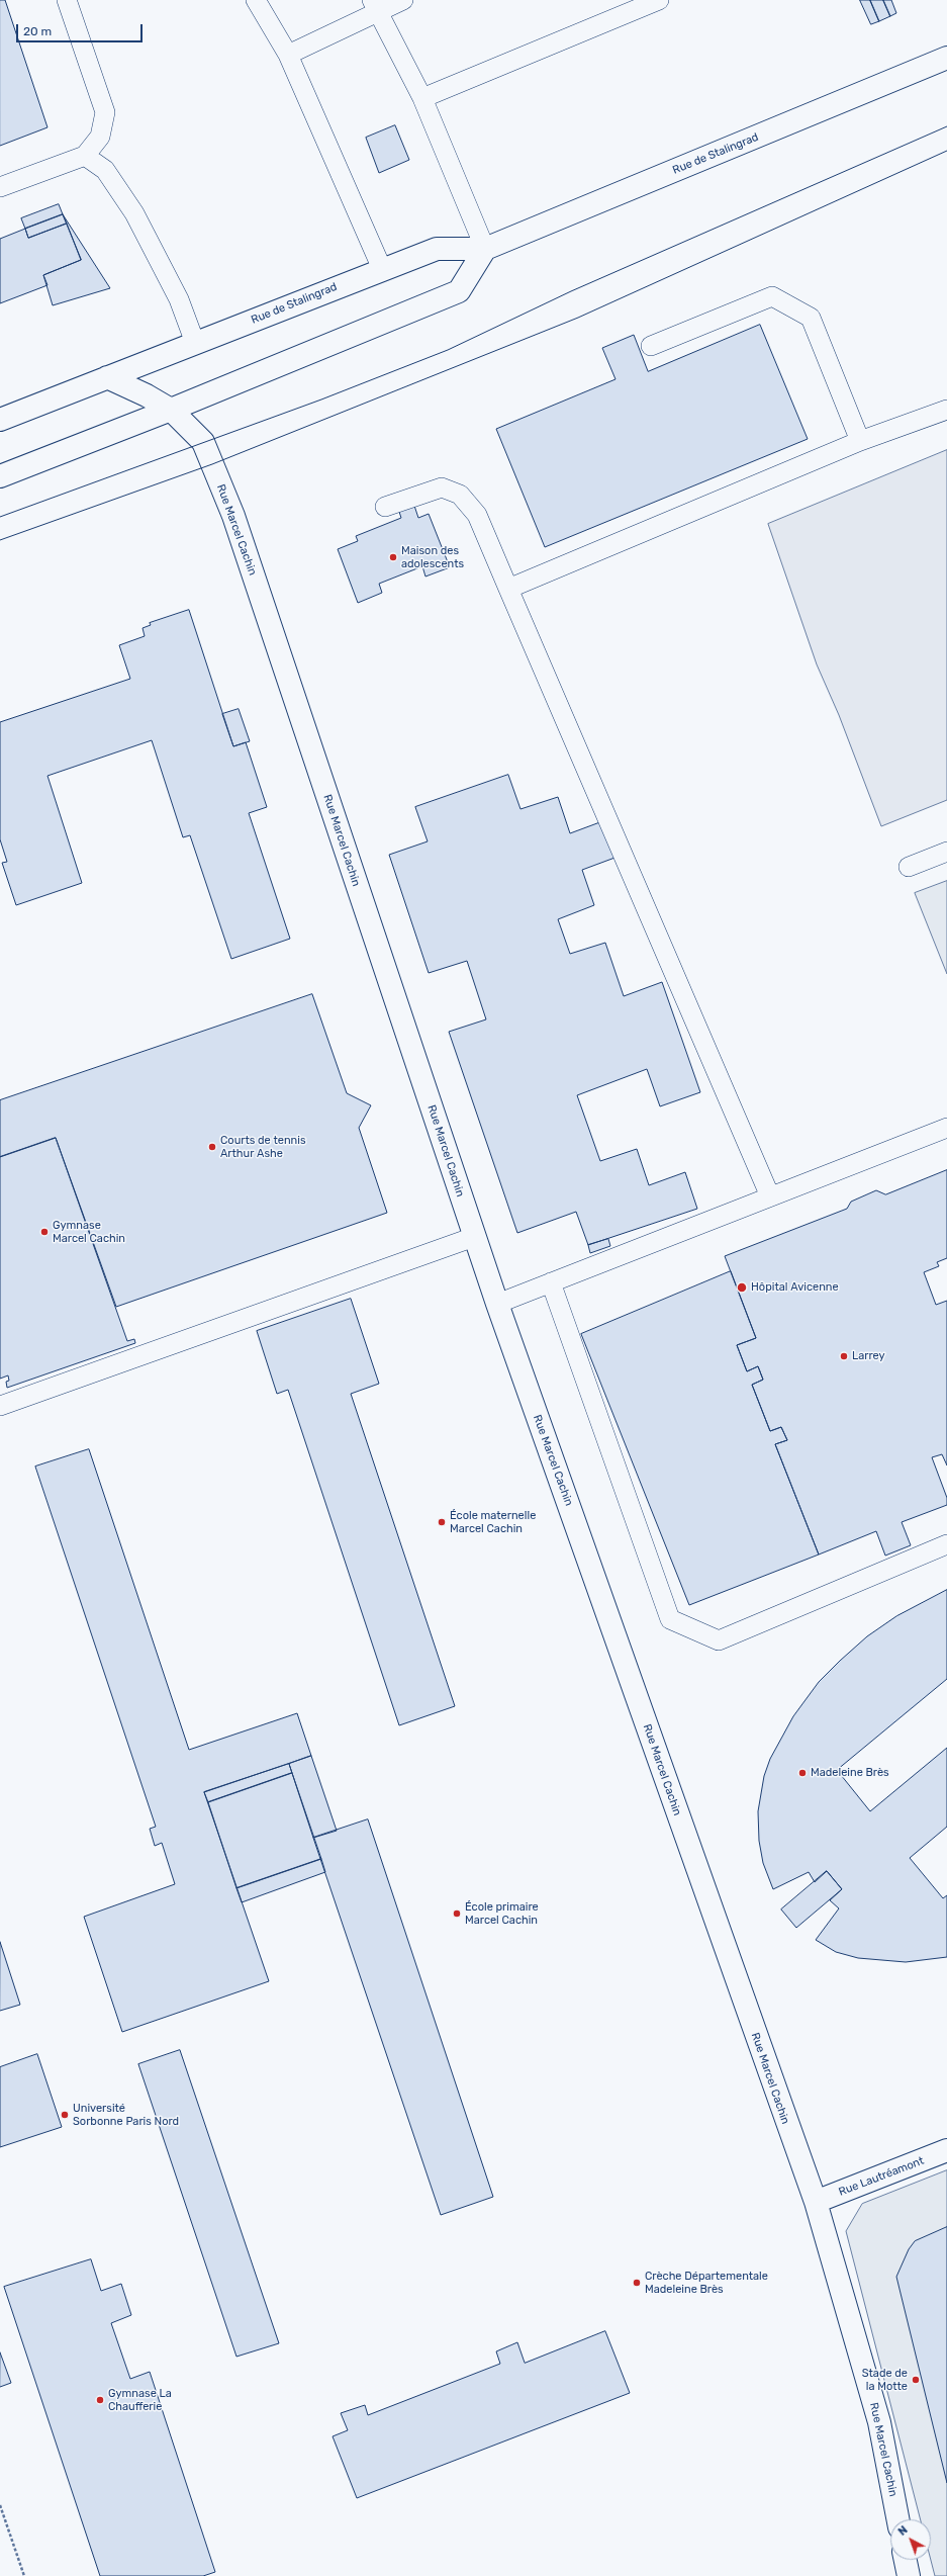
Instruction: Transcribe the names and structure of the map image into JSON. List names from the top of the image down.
{
  "streets": {
    "street": ["Rue de Stalingrad", "Rue Marcel Cachin", "Rue Lautréamont"]
  },
  "crossings": [
    ["Rue Marcel Cachin", "Rue Lautréamont"]
  ],
  "places": [
    "Maison des adolescents",
    "Courts de tennis Arthur Ashe",
    "Gymnase Marcel Cachin",
    "Hôpital Avicenne",
    "Larrey",
    "École maternelle Marcel Cachin",
    "Madeleine Brès",
    "École primaire Marcel Cachin",
    "Université Sorbonne Paris Nord",
    "Crèche Départementale Madeleine Brès",
    "Stade de la Motte",
    "Gymnase La Chaufferie"
  ],
  "scale_bar": "20 m",
  "north": "top left"
}
